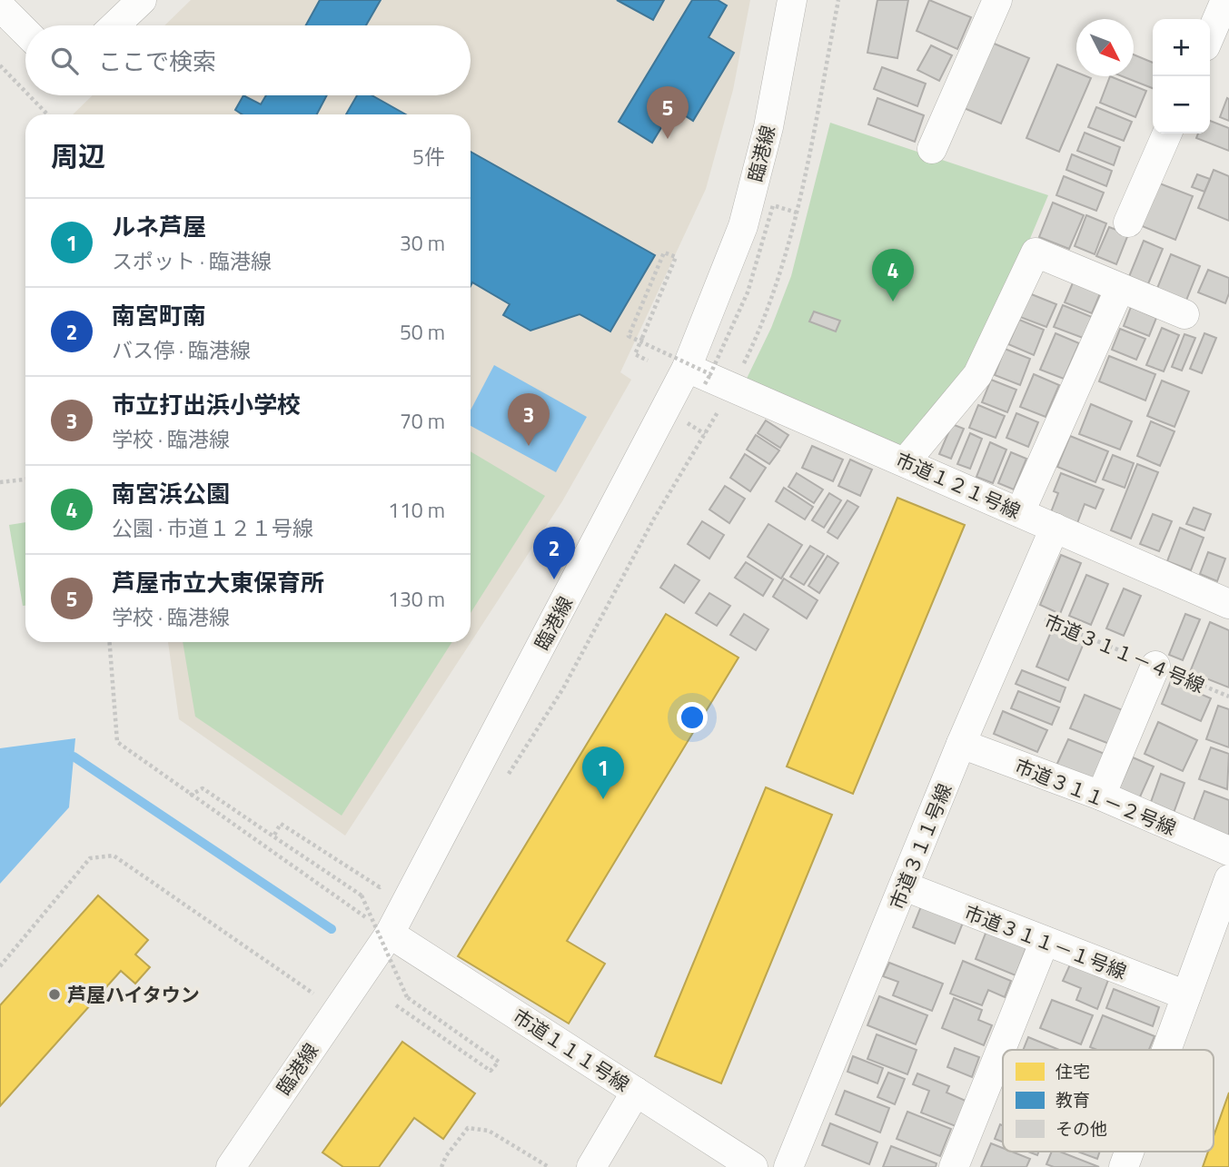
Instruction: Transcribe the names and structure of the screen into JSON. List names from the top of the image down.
{
  "streets": {
    "street": [
      "臨港線",
      "市道１２１号線",
      "市道３１１－２号線",
      "市道３１１号線",
      "市道３１１－１号線",
      "市道１１１号線"
    ],
    "path": ["市道３１１－４号線"]
  },
  "crossings": [
    ["臨港線", "市道１２１号線"],
    ["臨港線", "市道１１１号線"],
    ["市道１２１号線", "市道３１１号線"],
    ["市道３１１－４号線", "市道３１１号線"],
    ["市道３１１－２号線", "市道３１１号線"],
    ["市道３１１号線", "市道３１１－１号線"]
  ],
  "places": ["芦屋ハイタウン"],
  "legend": ["住宅", "教育", "その他"],
  "north": "bottom right",
  "page": {
    "map_buttons": ["+", "−"],
    "search": "ここで検索",
    "pins": [
      "5",
      "4",
      "3",
      "2",
      "1"
    ],
    "heading": ["周辺", "5件"],
    "list": [
      {
        "mark": "1",
        "name": "ルネ芦屋",
        "note": "スポット · 臨港線",
        "value": "30 m"
      },
      {
        "mark": "2",
        "name": "南宮町南",
        "note": "バス停 · 臨港線",
        "value": "50 m"
      },
      {
        "mark": "3",
        "name": "市立打出浜小学校",
        "note": "学校 · 臨港線",
        "value": "70 m"
      },
      {
        "mark": "4",
        "name": "南宮浜公園",
        "note": "公園 · 市道１２１号線",
        "value": "110 m"
      },
      {
        "mark": "5",
        "name": "芦屋市立大東保育所",
        "note": "学校 · 臨港線",
        "value": "130 m"
      }
    ]
  }
}
